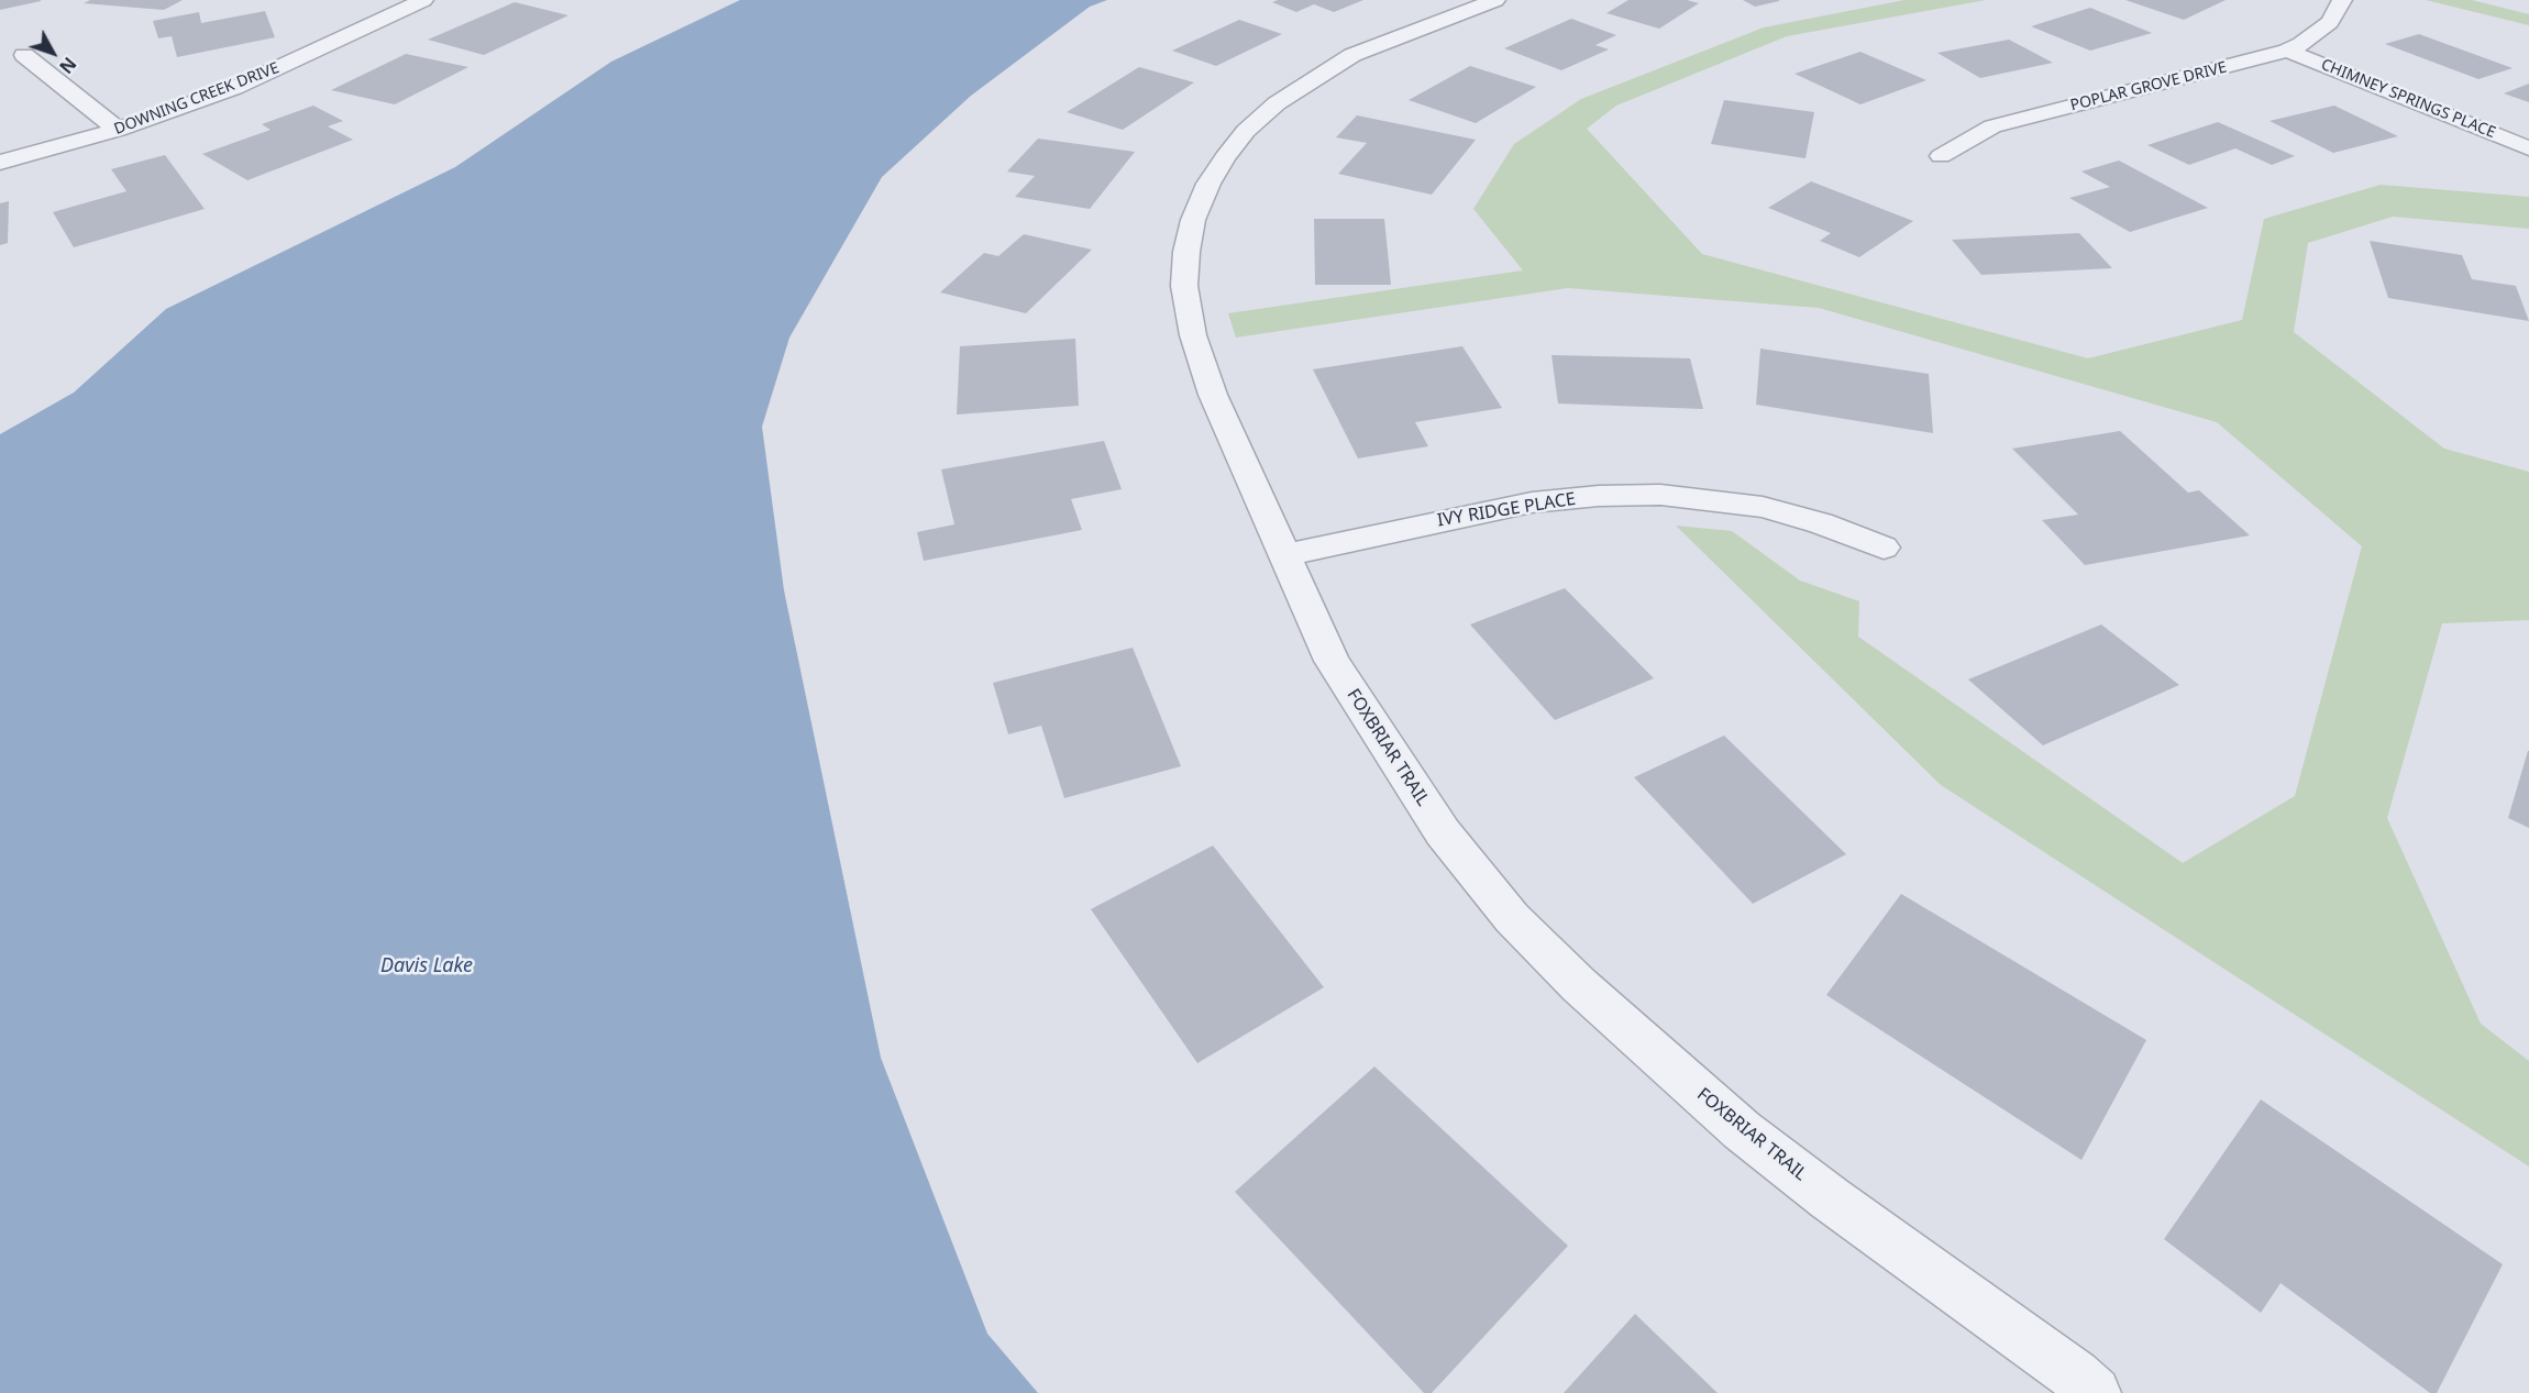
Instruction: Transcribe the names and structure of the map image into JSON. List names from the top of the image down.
{
  "streets": {
    "street": [
      "POPLAR GROVE DRIVE",
      "DOWNING CREEK DRIVE",
      "CHIMNEY SPRINGS PLACE",
      "IVY RIDGE PLACE",
      "FOXBRIAR TRAIL"
    ]
  },
  "crossings": [
    ["POPLAR GROVE DRIVE", "CHIMNEY SPRINGS PLACE"],
    ["IVY RIDGE PLACE", "FOXBRIAR TRAIL"]
  ],
  "water": ["Davis Lake"],
  "north": "bottom right"
}
